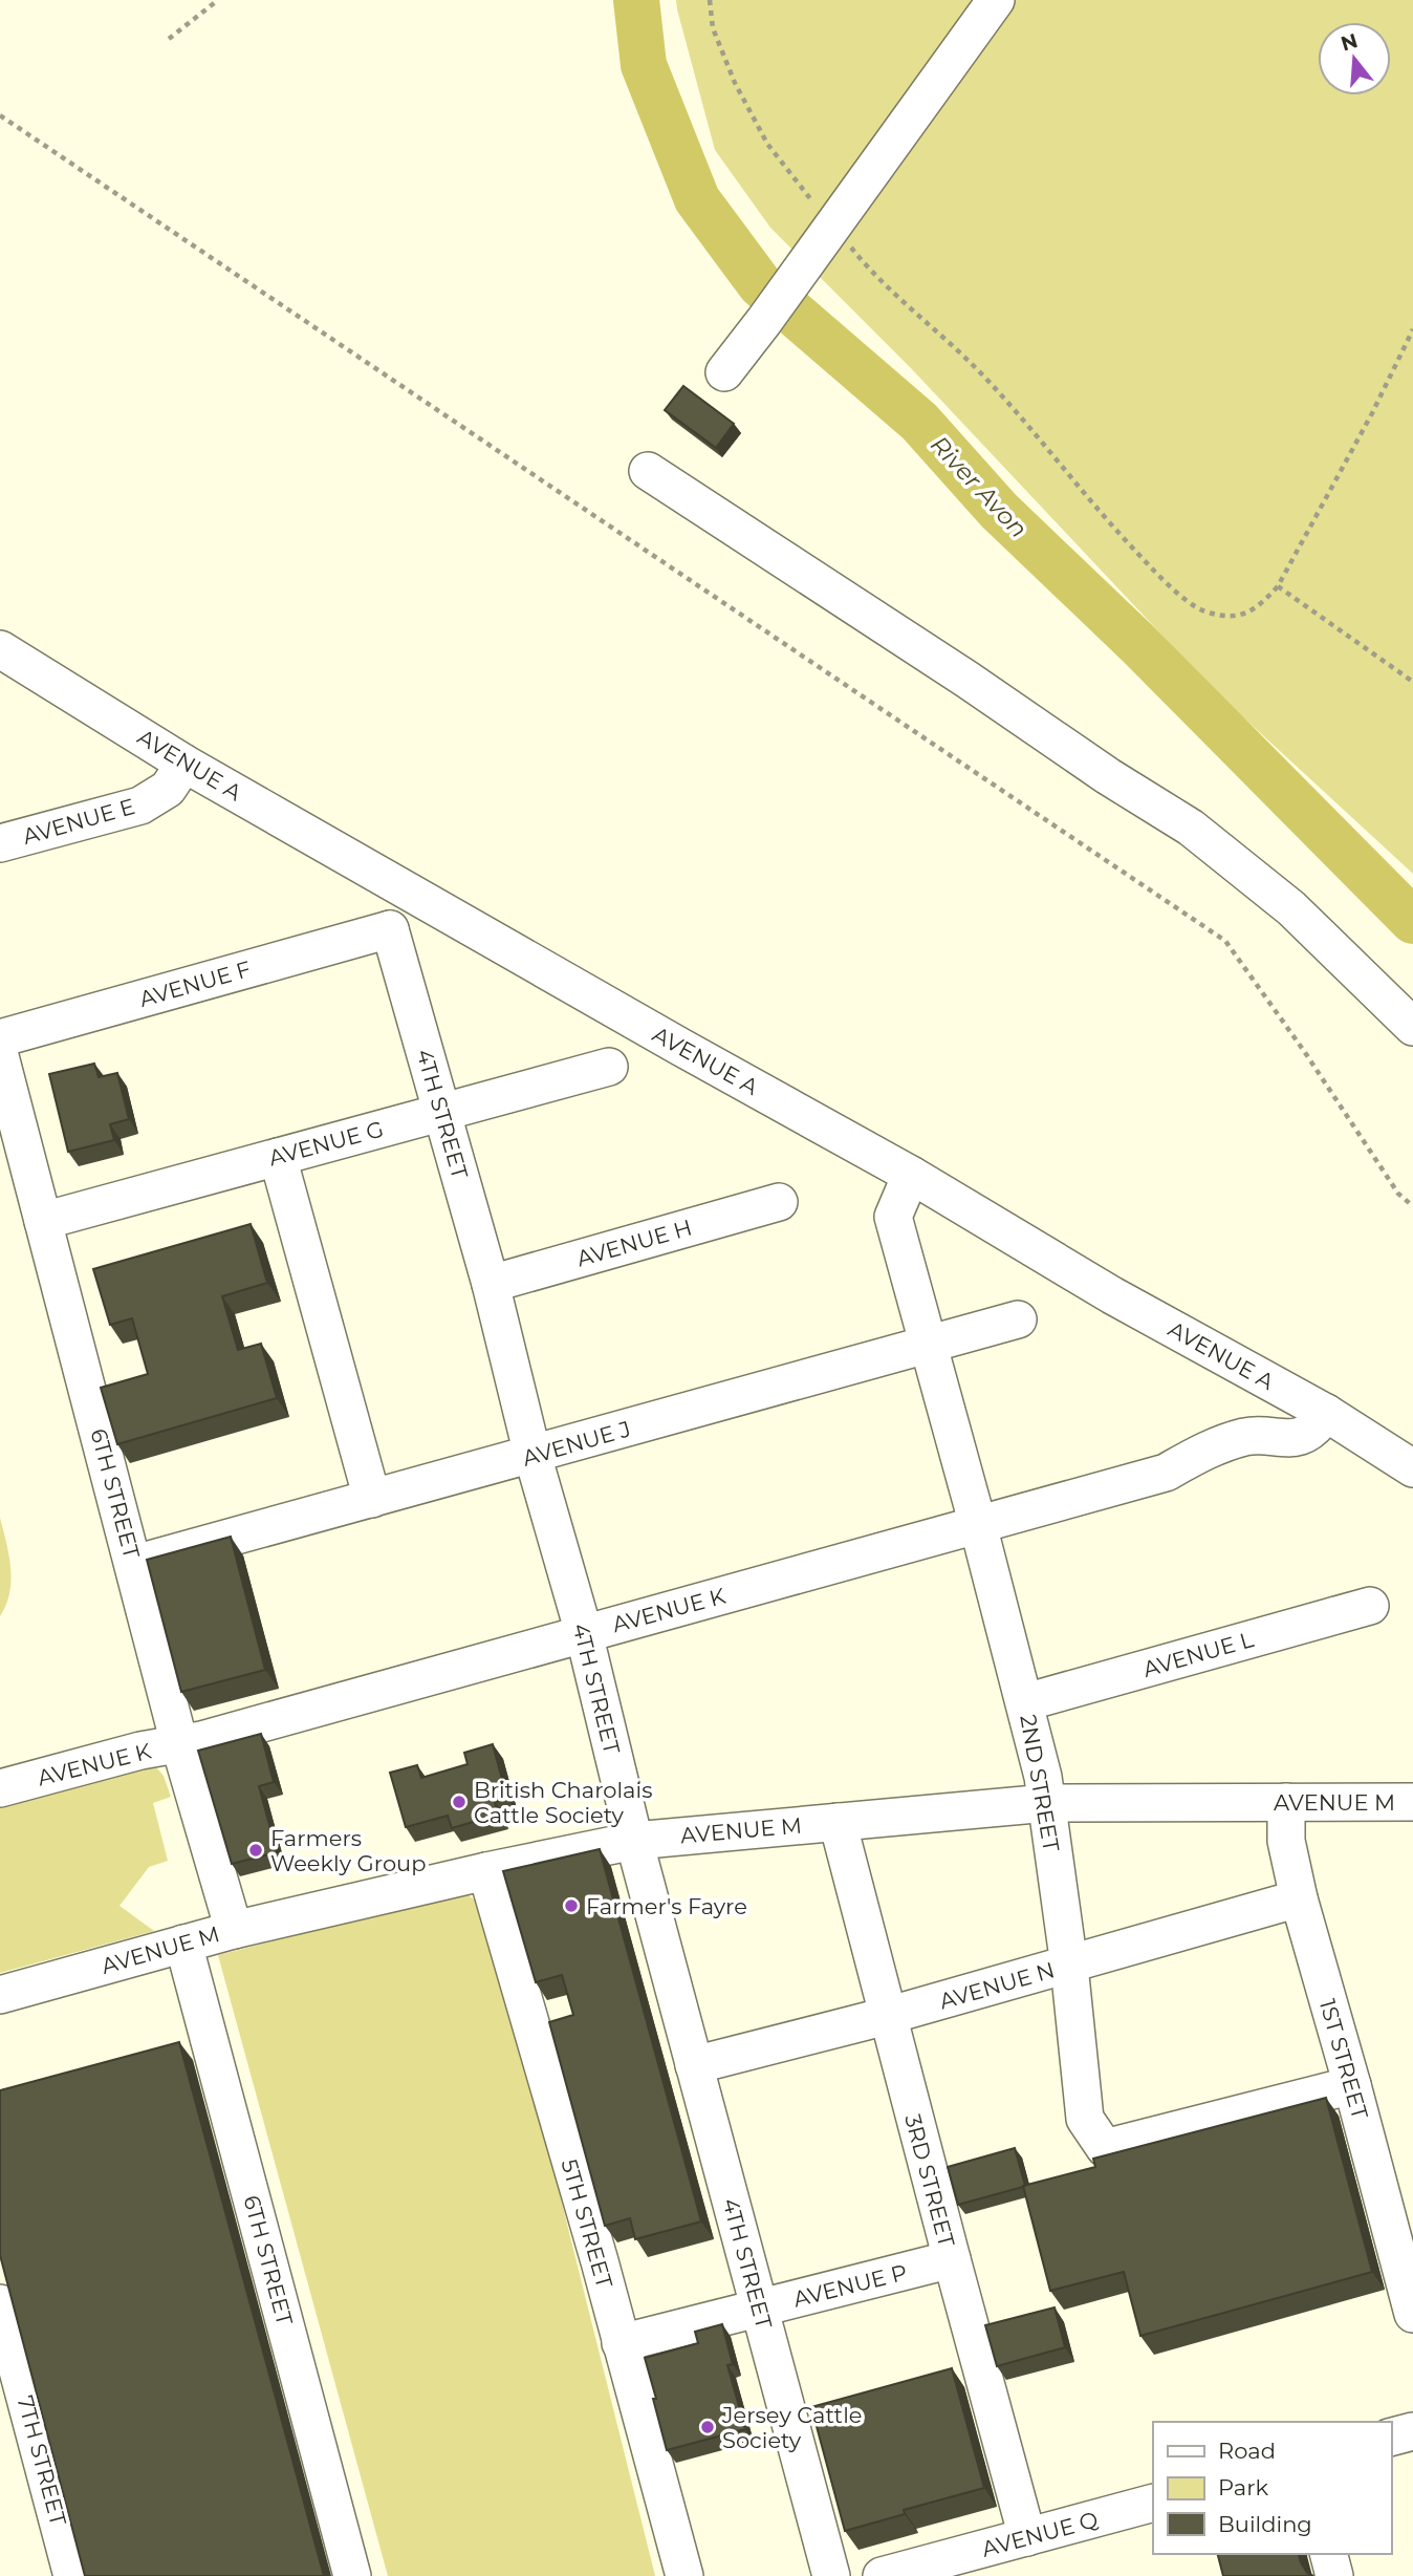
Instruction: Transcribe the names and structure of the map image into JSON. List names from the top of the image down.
{
  "streets": {
    "lane": [
      "AVENUE A",
      "AVENUE E",
      "AVENUE F",
      "4TH STREET",
      "AVENUE G",
      "AVENUE H",
      "AVENUE J",
      "6TH STREET",
      "AVENUE K",
      "AVENUE L",
      "2ND STREET",
      "AVENUE M",
      "AVENUE N",
      "1ST STREET",
      "3RD STREET",
      "5TH STREET",
      "AVENUE P",
      "7TH STREET",
      "AVENUE Q"
    ]
  },
  "crossings": [
    ["AVENUE A", "AVENUE E"],
    ["AVENUE A", "AVENUE K"],
    ["AVENUE A", "2ND STREET"],
    ["AVENUE F", "4TH STREET"],
    ["4TH STREET", "AVENUE G"],
    ["4TH STREET", "AVENUE H"],
    ["4TH STREET", "AVENUE J"],
    ["4TH STREET", "AVENUE K"],
    ["4TH STREET", "AVENUE M"],
    ["4TH STREET", "AVENUE N"],
    ["4TH STREET", "AVENUE P"],
    ["AVENUE G", "6TH STREET"],
    ["AVENUE J", "6TH STREET"],
    ["AVENUE J", "2ND STREET"],
    ["6TH STREET", "AVENUE K"],
    ["6TH STREET", "AVENUE M"],
    ["AVENUE K", "2ND STREET"],
    ["AVENUE L", "2ND STREET"],
    ["2ND STREET", "AVENUE M"],
    ["2ND STREET", "AVENUE N"],
    ["2ND STREET", "1ST STREET"],
    ["AVENUE M", "1ST STREET"],
    ["AVENUE M", "3RD STREET"],
    ["AVENUE M", "5TH STREET"],
    ["AVENUE N", "1ST STREET"],
    ["AVENUE N", "3RD STREET"],
    ["3RD STREET", "AVENUE P"],
    ["3RD STREET", "AVENUE Q"],
    ["5TH STREET", "AVENUE P"]
  ],
  "water": ["River Avon"],
  "places": [
    "British Charolais Cattle Society",
    "Farmers Weekly Group",
    "Farmer's Fayre",
    "Jersey Cattle Society"
  ],
  "legend": ["Road", "Park", "Building"],
  "north": "top"
}
